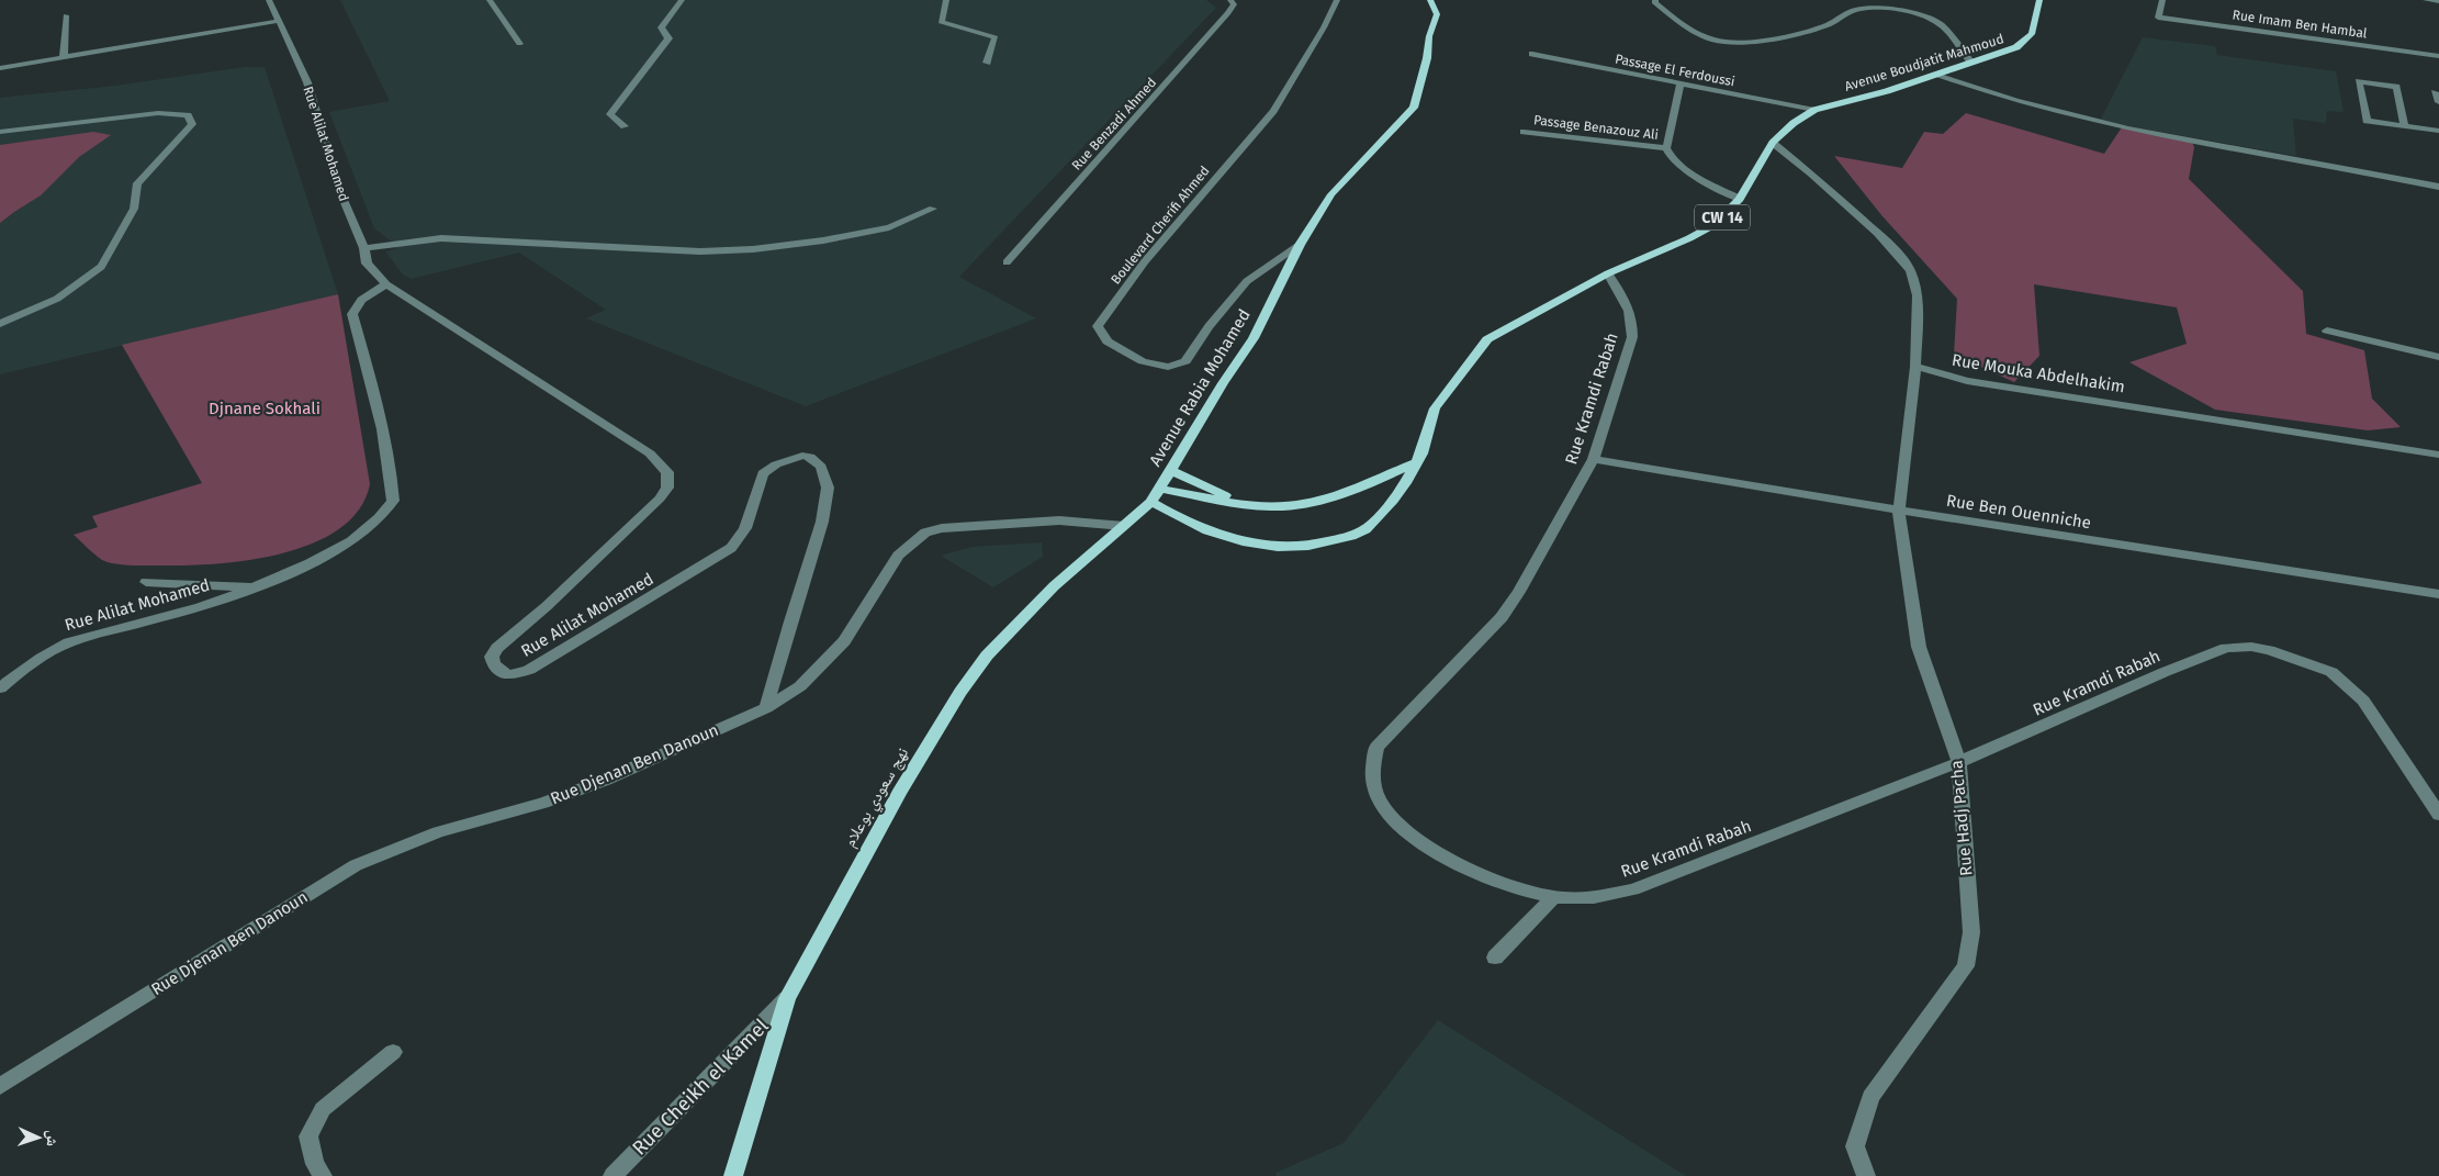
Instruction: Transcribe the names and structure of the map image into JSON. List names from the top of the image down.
{
  "streets": {
    "main road": [
      "Avenue Boudjatit Mahmoud",
      "CW 14",
      "Avenue Rabia Mohamed",
      "نهج سعودي بوعلام"
    ],
    "street": [
      "Rue Imam Ben Hambal",
      "Passage El Ferdoussi",
      "Rue Benzadi Ahmed",
      "Passage Benazouz Ali",
      "Rue Alilat Mohamed",
      "Boulevard Cherifi Ahmed",
      "Rue Mouka Abdelhakim",
      "Rue Kramdi Rabah",
      "Rue Ben Ouenniche",
      "Rue Djenan Ben Danoun",
      "Rue Hadj Pacha",
      "Rue Cheikh el Kamel"
    ]
  },
  "crossings": [
    ["Avenue Boudjatit Mahmoud", "Passage El Ferdoussi"],
    ["Avenue Boudjatit Mahmoud", "Rue Kramdi Rabah"],
    ["Rue Alilat Mohamed", "Rue Djenan Ben Danoun"],
    ["Boulevard Cherifi Ahmed", "Avenue Rabia Mohamed"],
    ["Rue Mouka Abdelhakim", "Rue Hadj Pacha"],
    ["Avenue Rabia Mohamed", "نهج سعودي بوعلام"],
    ["Rue Kramdi Rabah", "Rue Ben Ouenniche"],
    ["Rue Kramdi Rabah", "Rue Hadj Pacha"],
    ["Rue Ben Ouenniche", "Rue Hadj Pacha"],
    ["Rue Djenan Ben Danoun", "نهج سعودي بوعلام"],
    ["نهج سعودي بوعلام", "Rue Cheikh el Kamel"]
  ],
  "parks": ["Djnane Sokhali"],
  "north": "right"
}
